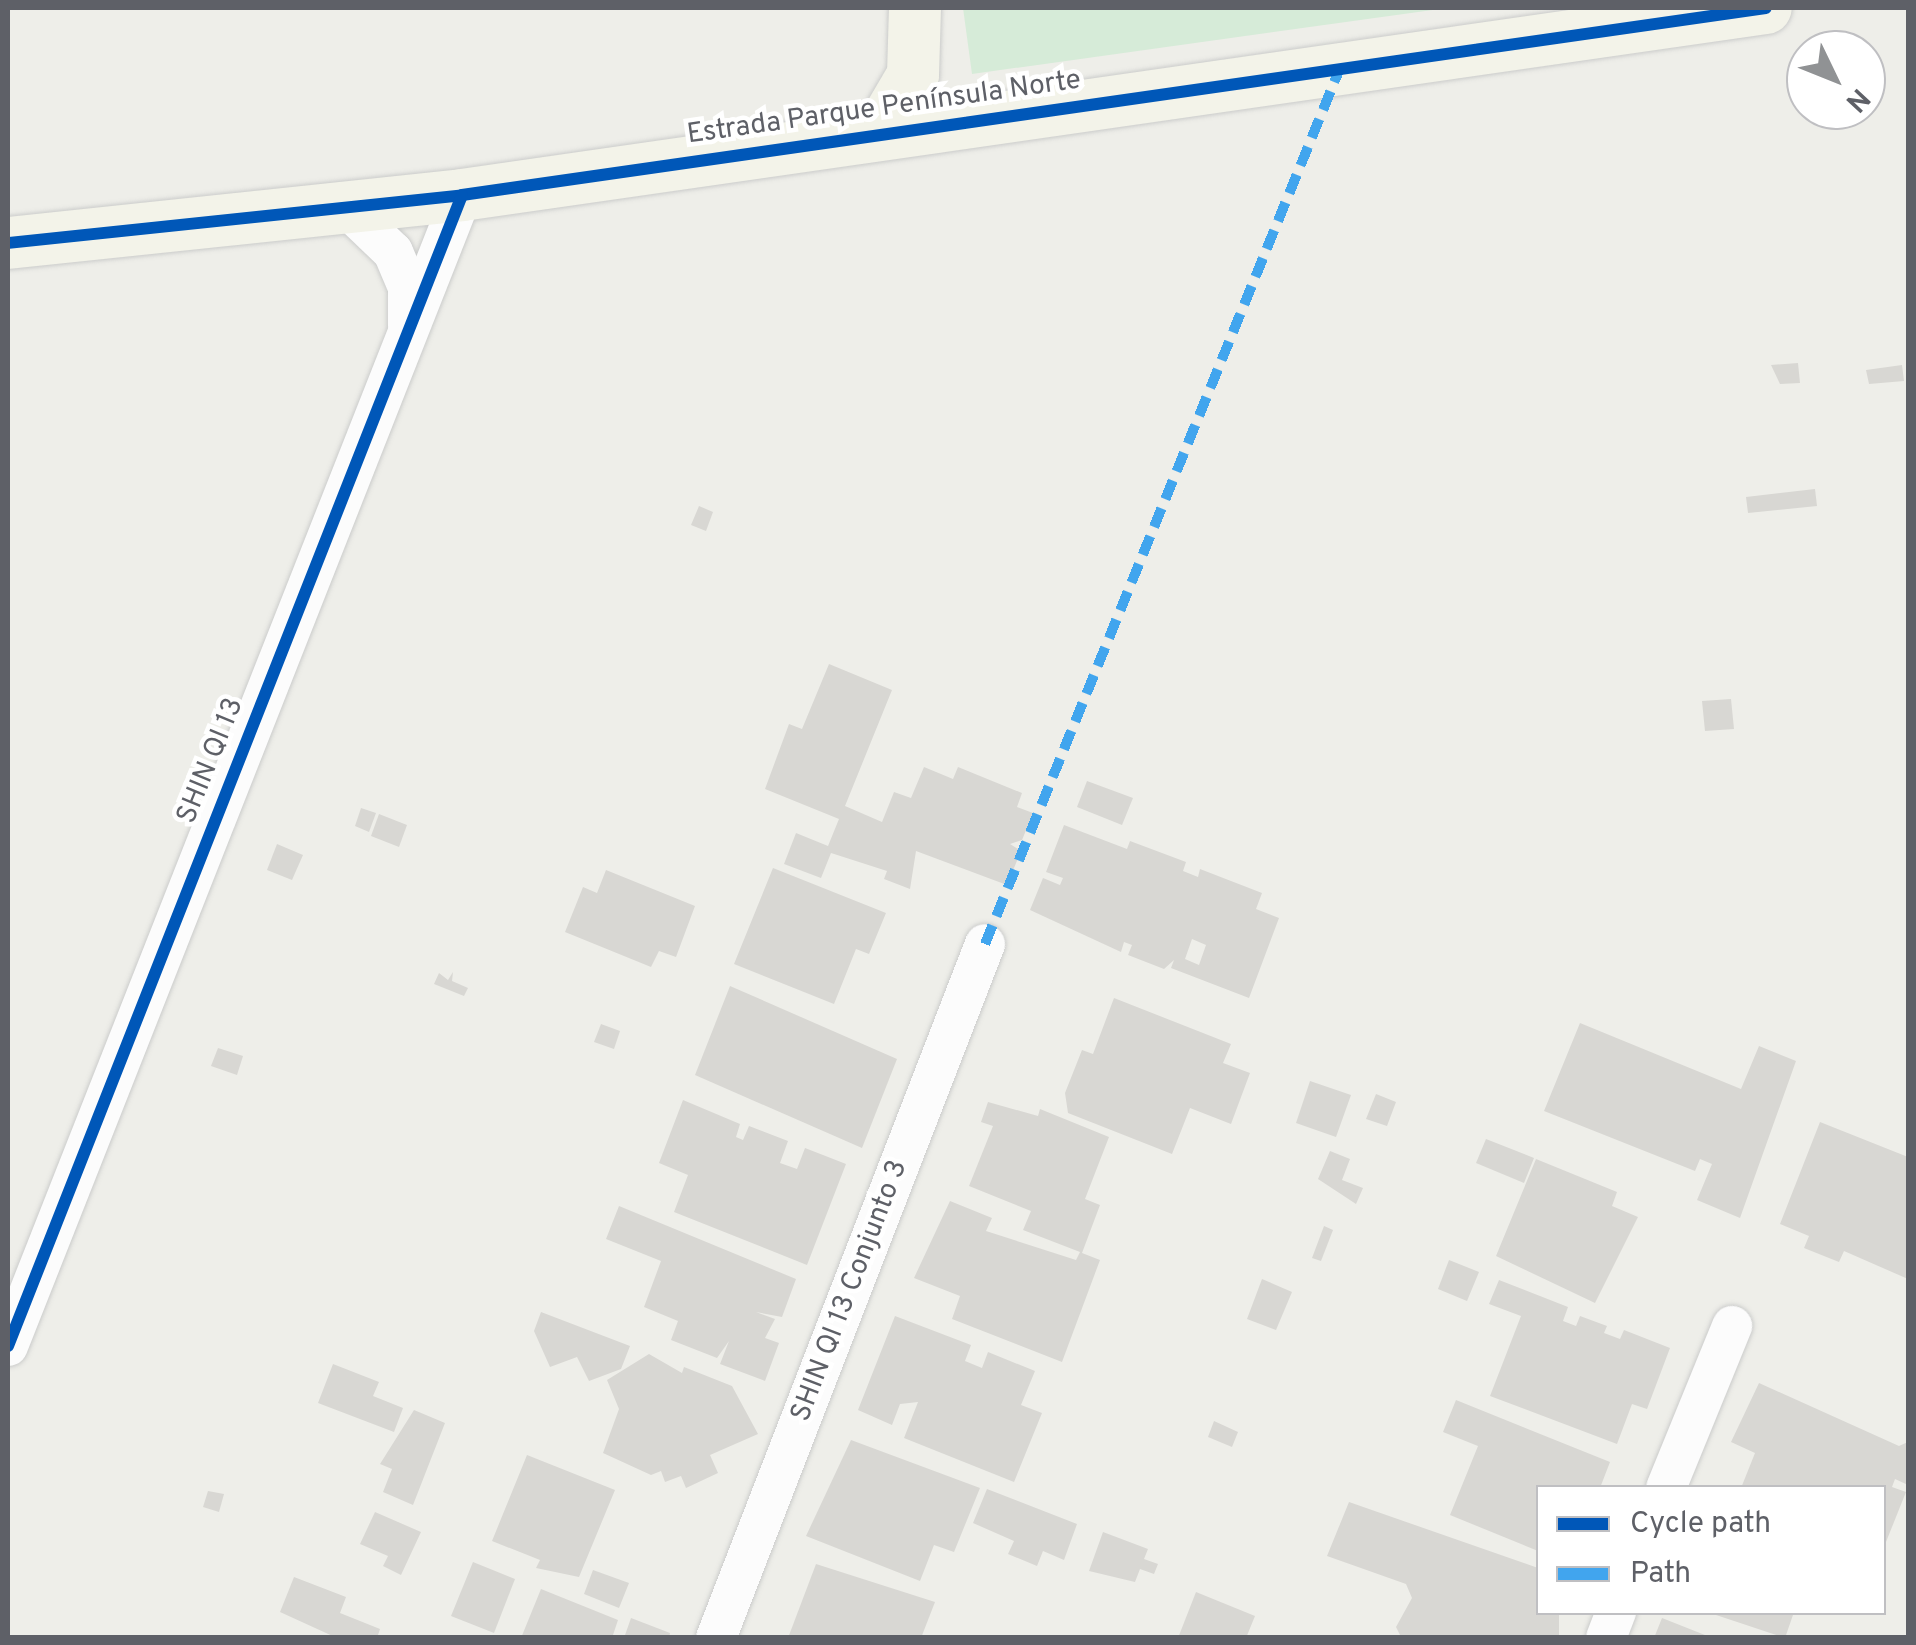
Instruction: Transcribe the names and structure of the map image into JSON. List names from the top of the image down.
{
  "streets": {
    "main road": ["Estrada Parque Península Norte"],
    "street": ["SHIN QI 13", "SHIN QI 13 Conjunto 3"]
  },
  "crossings": [
    ["Estrada Parque Península Norte", "SHIN QI 13"]
  ],
  "legend": ["Cycle path", "Path"],
  "north": "bottom right"
}
